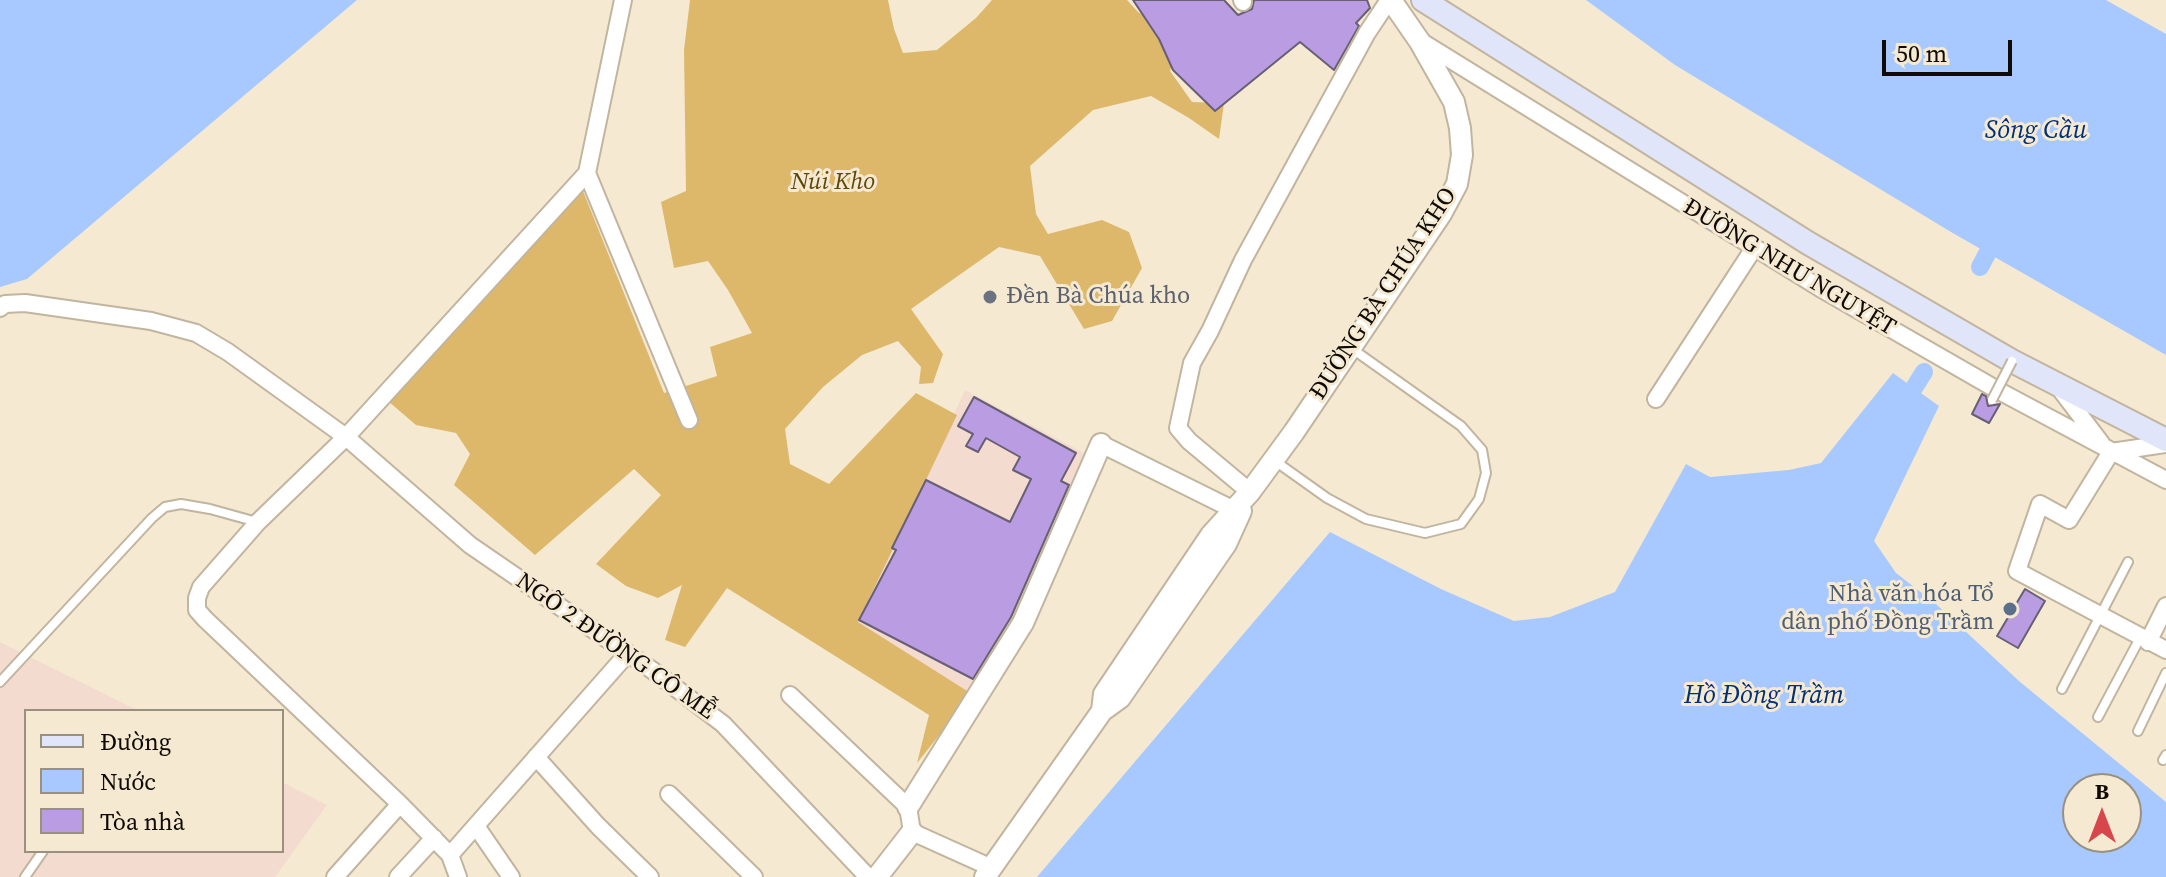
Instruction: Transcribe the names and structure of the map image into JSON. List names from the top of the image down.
{
  "streets": {
    "main road": ["ĐƯỜNG NHƯ NGUYỆT"],
    "street": ["ĐƯỜNG BÀ CHÚA KHO", "NGÕ 2 ĐƯỜNG CÔ MỄ"]
  },
  "crossings": [
    ["ĐƯỜNG NHƯ NGUYỆT", "ĐƯỜNG BÀ CHÚA KHO"]
  ],
  "water": ["Sông Cầu", "Hồ Đồng Trầm"],
  "parks": ["Núi Kho"],
  "places": ["Đền Bà Chúa kho", "Nhà văn hóa Tổ dân phố Đồng Trầm"],
  "legend": ["Đường", "Nước", "Tòa nhà"],
  "scale_bar": "50 m",
  "north": "top"
}
